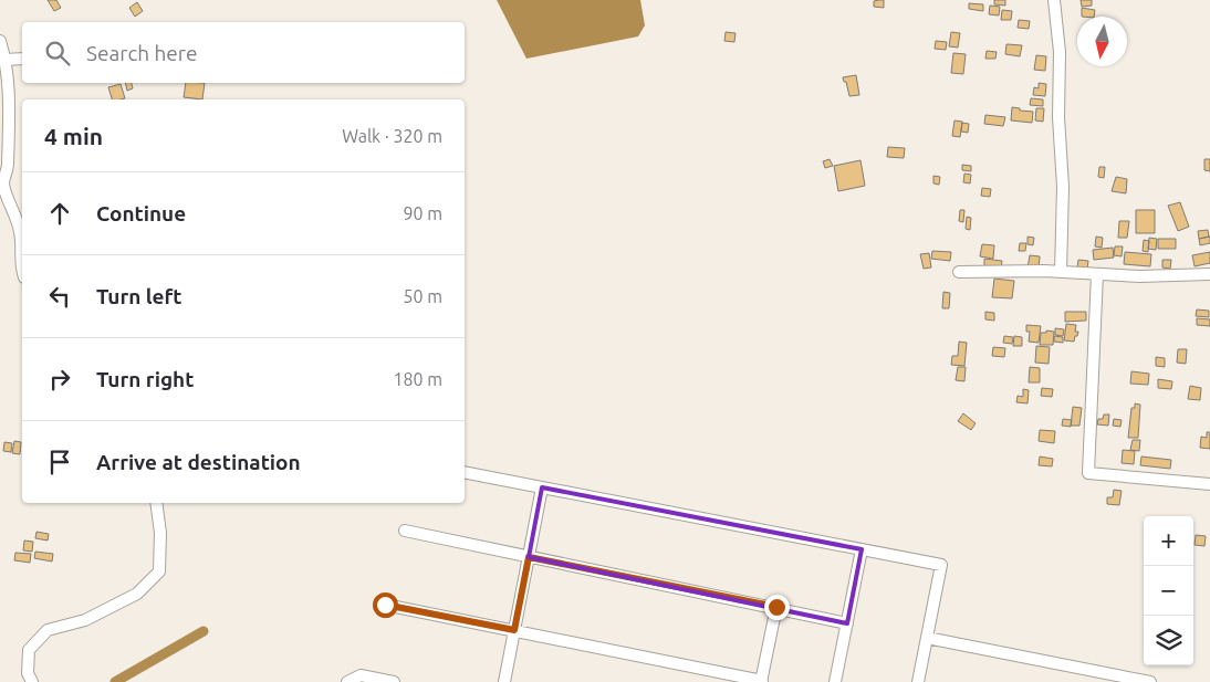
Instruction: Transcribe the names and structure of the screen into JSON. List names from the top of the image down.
{
  "north": "bottom",
  "page": {
    "search": "Search here",
    "heading": ["4 min", "Walk · 320 m"],
    "list": [
      ["Continue", "90 m"],
      ["Turn left", "50 m"],
      ["Turn right", "180 m"],
      "Arrive at destination"
    ],
    "map_buttons": ["+", "−"]
  }
}
